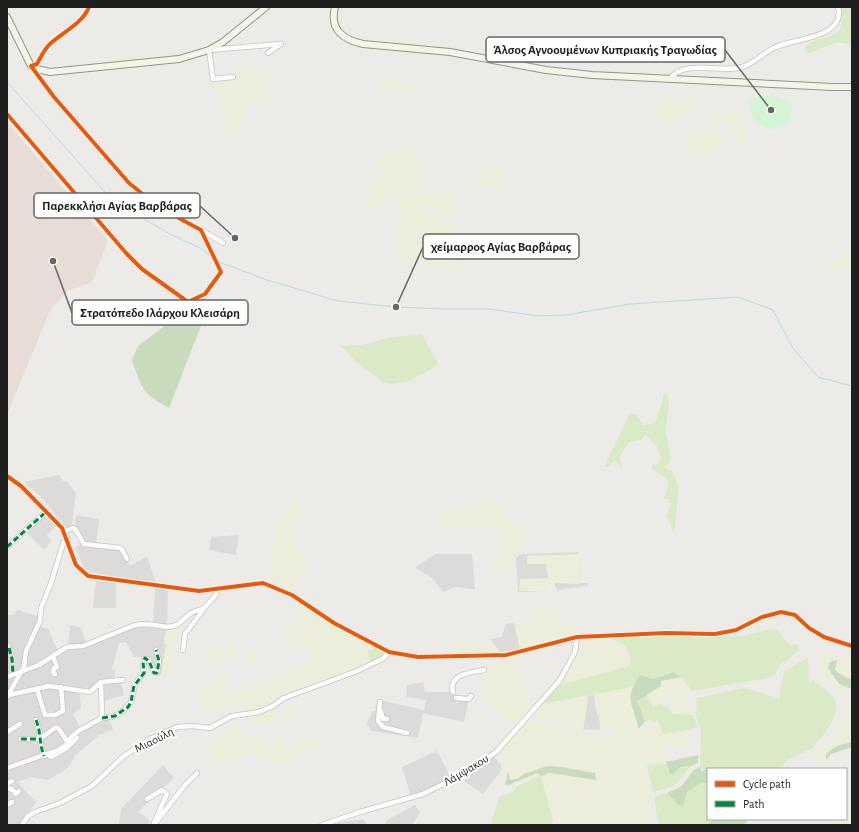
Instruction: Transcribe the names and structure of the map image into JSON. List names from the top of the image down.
{
  "streets": {
    "street": ["Μιαούλη", "Λάμψακου"]
  },
  "places": [
    "Άλσος Αγνοουμένων Κυπριακής Τραγωδίας",
    "Παρεκκλήσι Αγίας Βαρβάρας",
    "Στρατόπεδο Ιλάρχου Κλεισάρη",
    "χείμαρρος Αγίας Βαρβάρας"
  ],
  "legend": ["Cycle path", "Path"]
}
